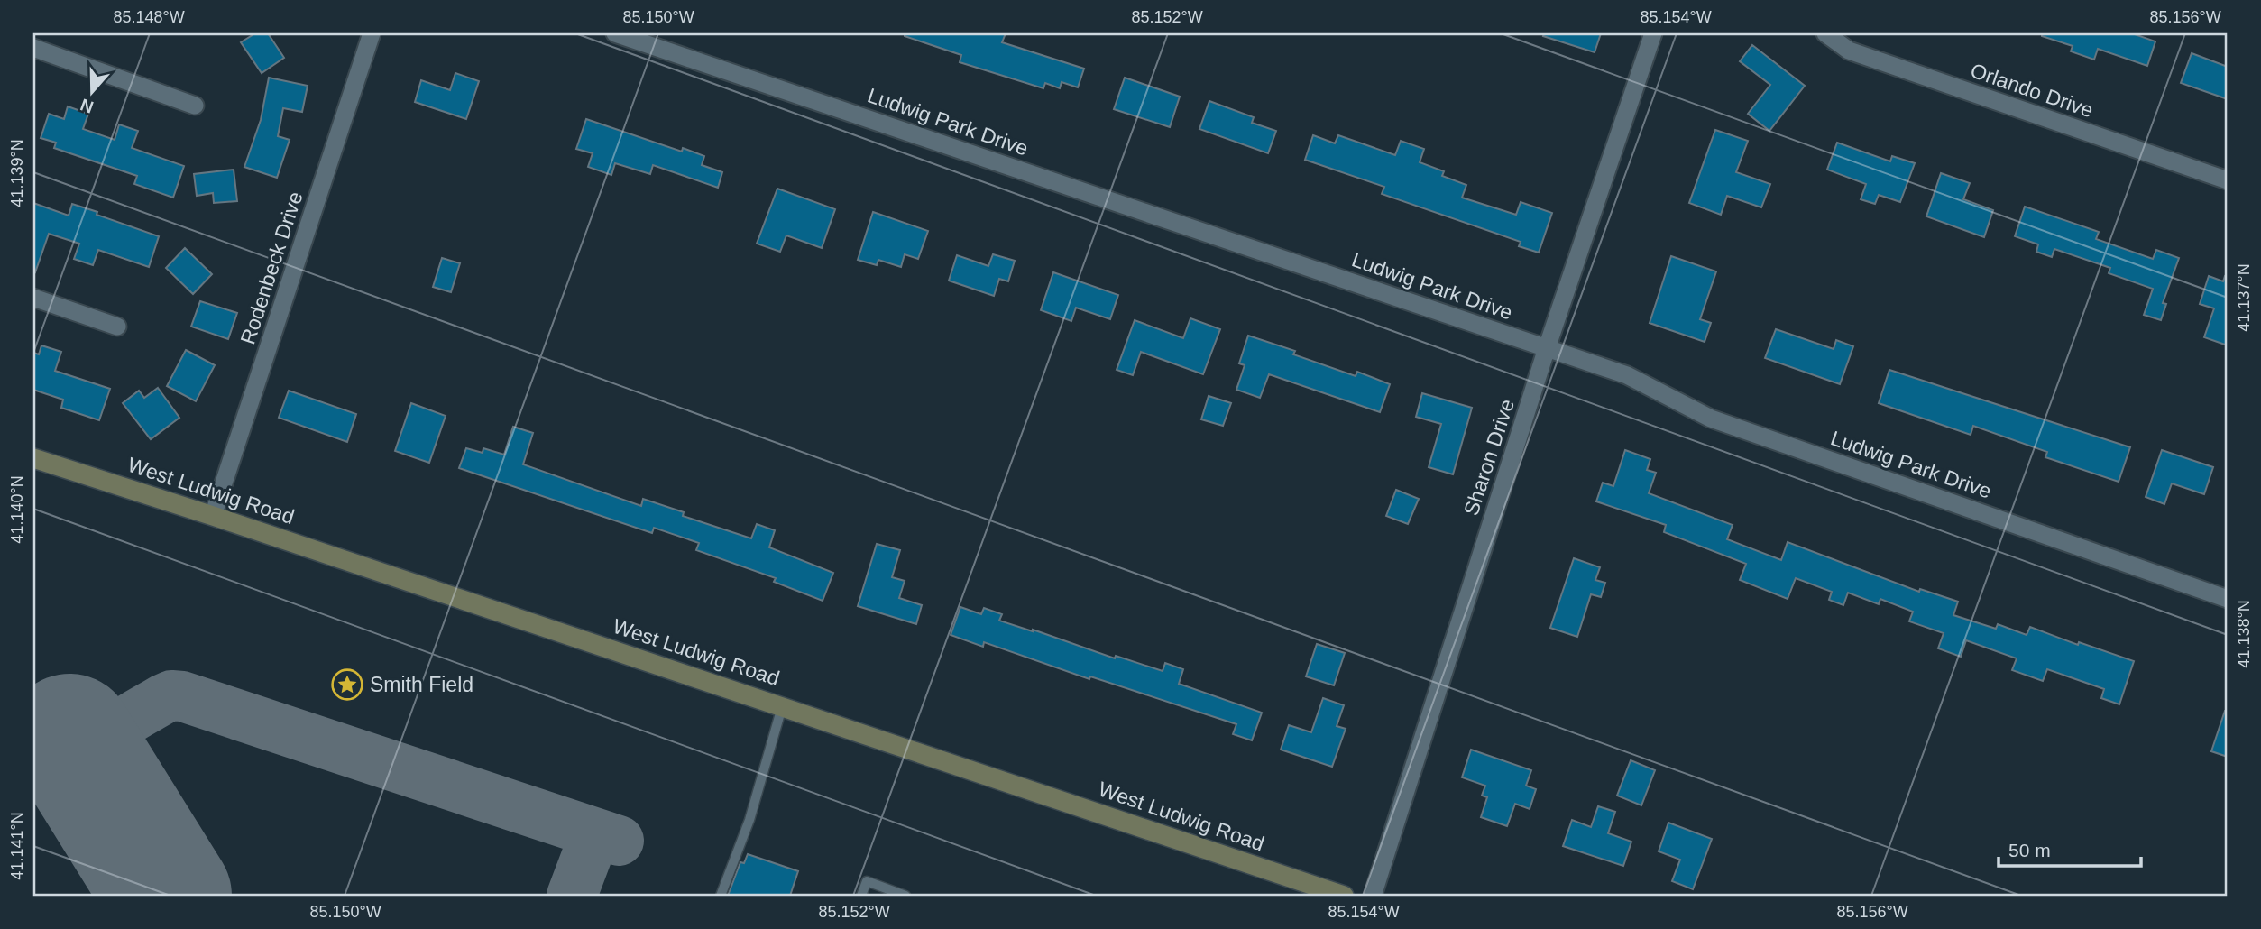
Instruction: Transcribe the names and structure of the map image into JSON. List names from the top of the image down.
{
  "streets": {
    "main road": ["West Ludwig Road"],
    "street": [
      "Orlando Drive",
      "Ludwig Park Drive",
      "Rodenbeck Drive",
      "Sharon Drive"
    ]
  },
  "crossings": [
    ["Ludwig Park Drive", "Sharon Drive"],
    ["Rodenbeck Drive", "West Ludwig Road"]
  ],
  "places": {
    "place": ["Smith Field"]
  },
  "scale_bar": "50 m",
  "north": "bottom",
  "coordinates": [
    "85.148°W",
    "85.150°W",
    "85.152°W",
    "85.154°W",
    "85.156°W",
    "41.139°N",
    "41.137°N",
    "41.140°N",
    "41.138°N",
    "41.141°N"
  ]
}
